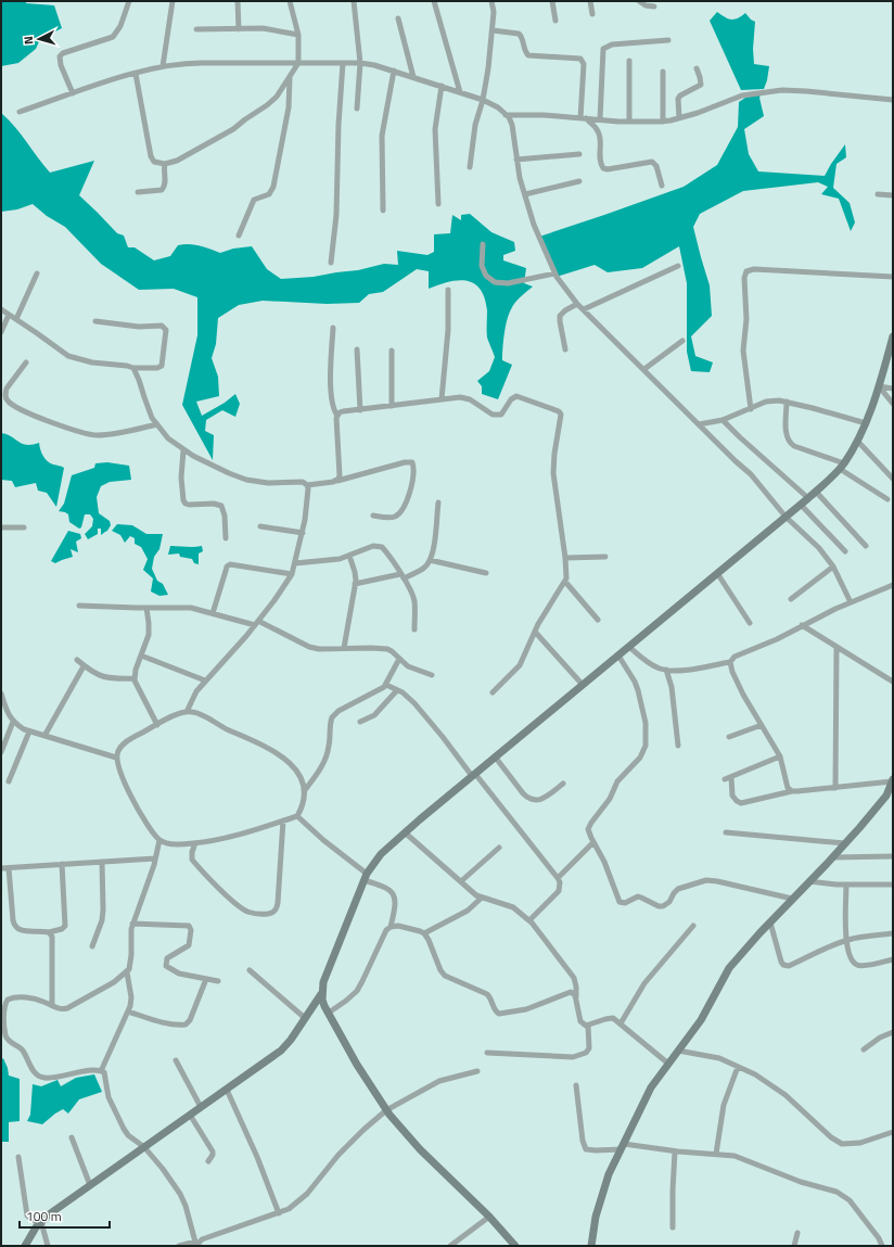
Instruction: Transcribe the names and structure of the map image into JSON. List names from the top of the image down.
{
  "scale_bar": "100 m",
  "north": "left"
}
